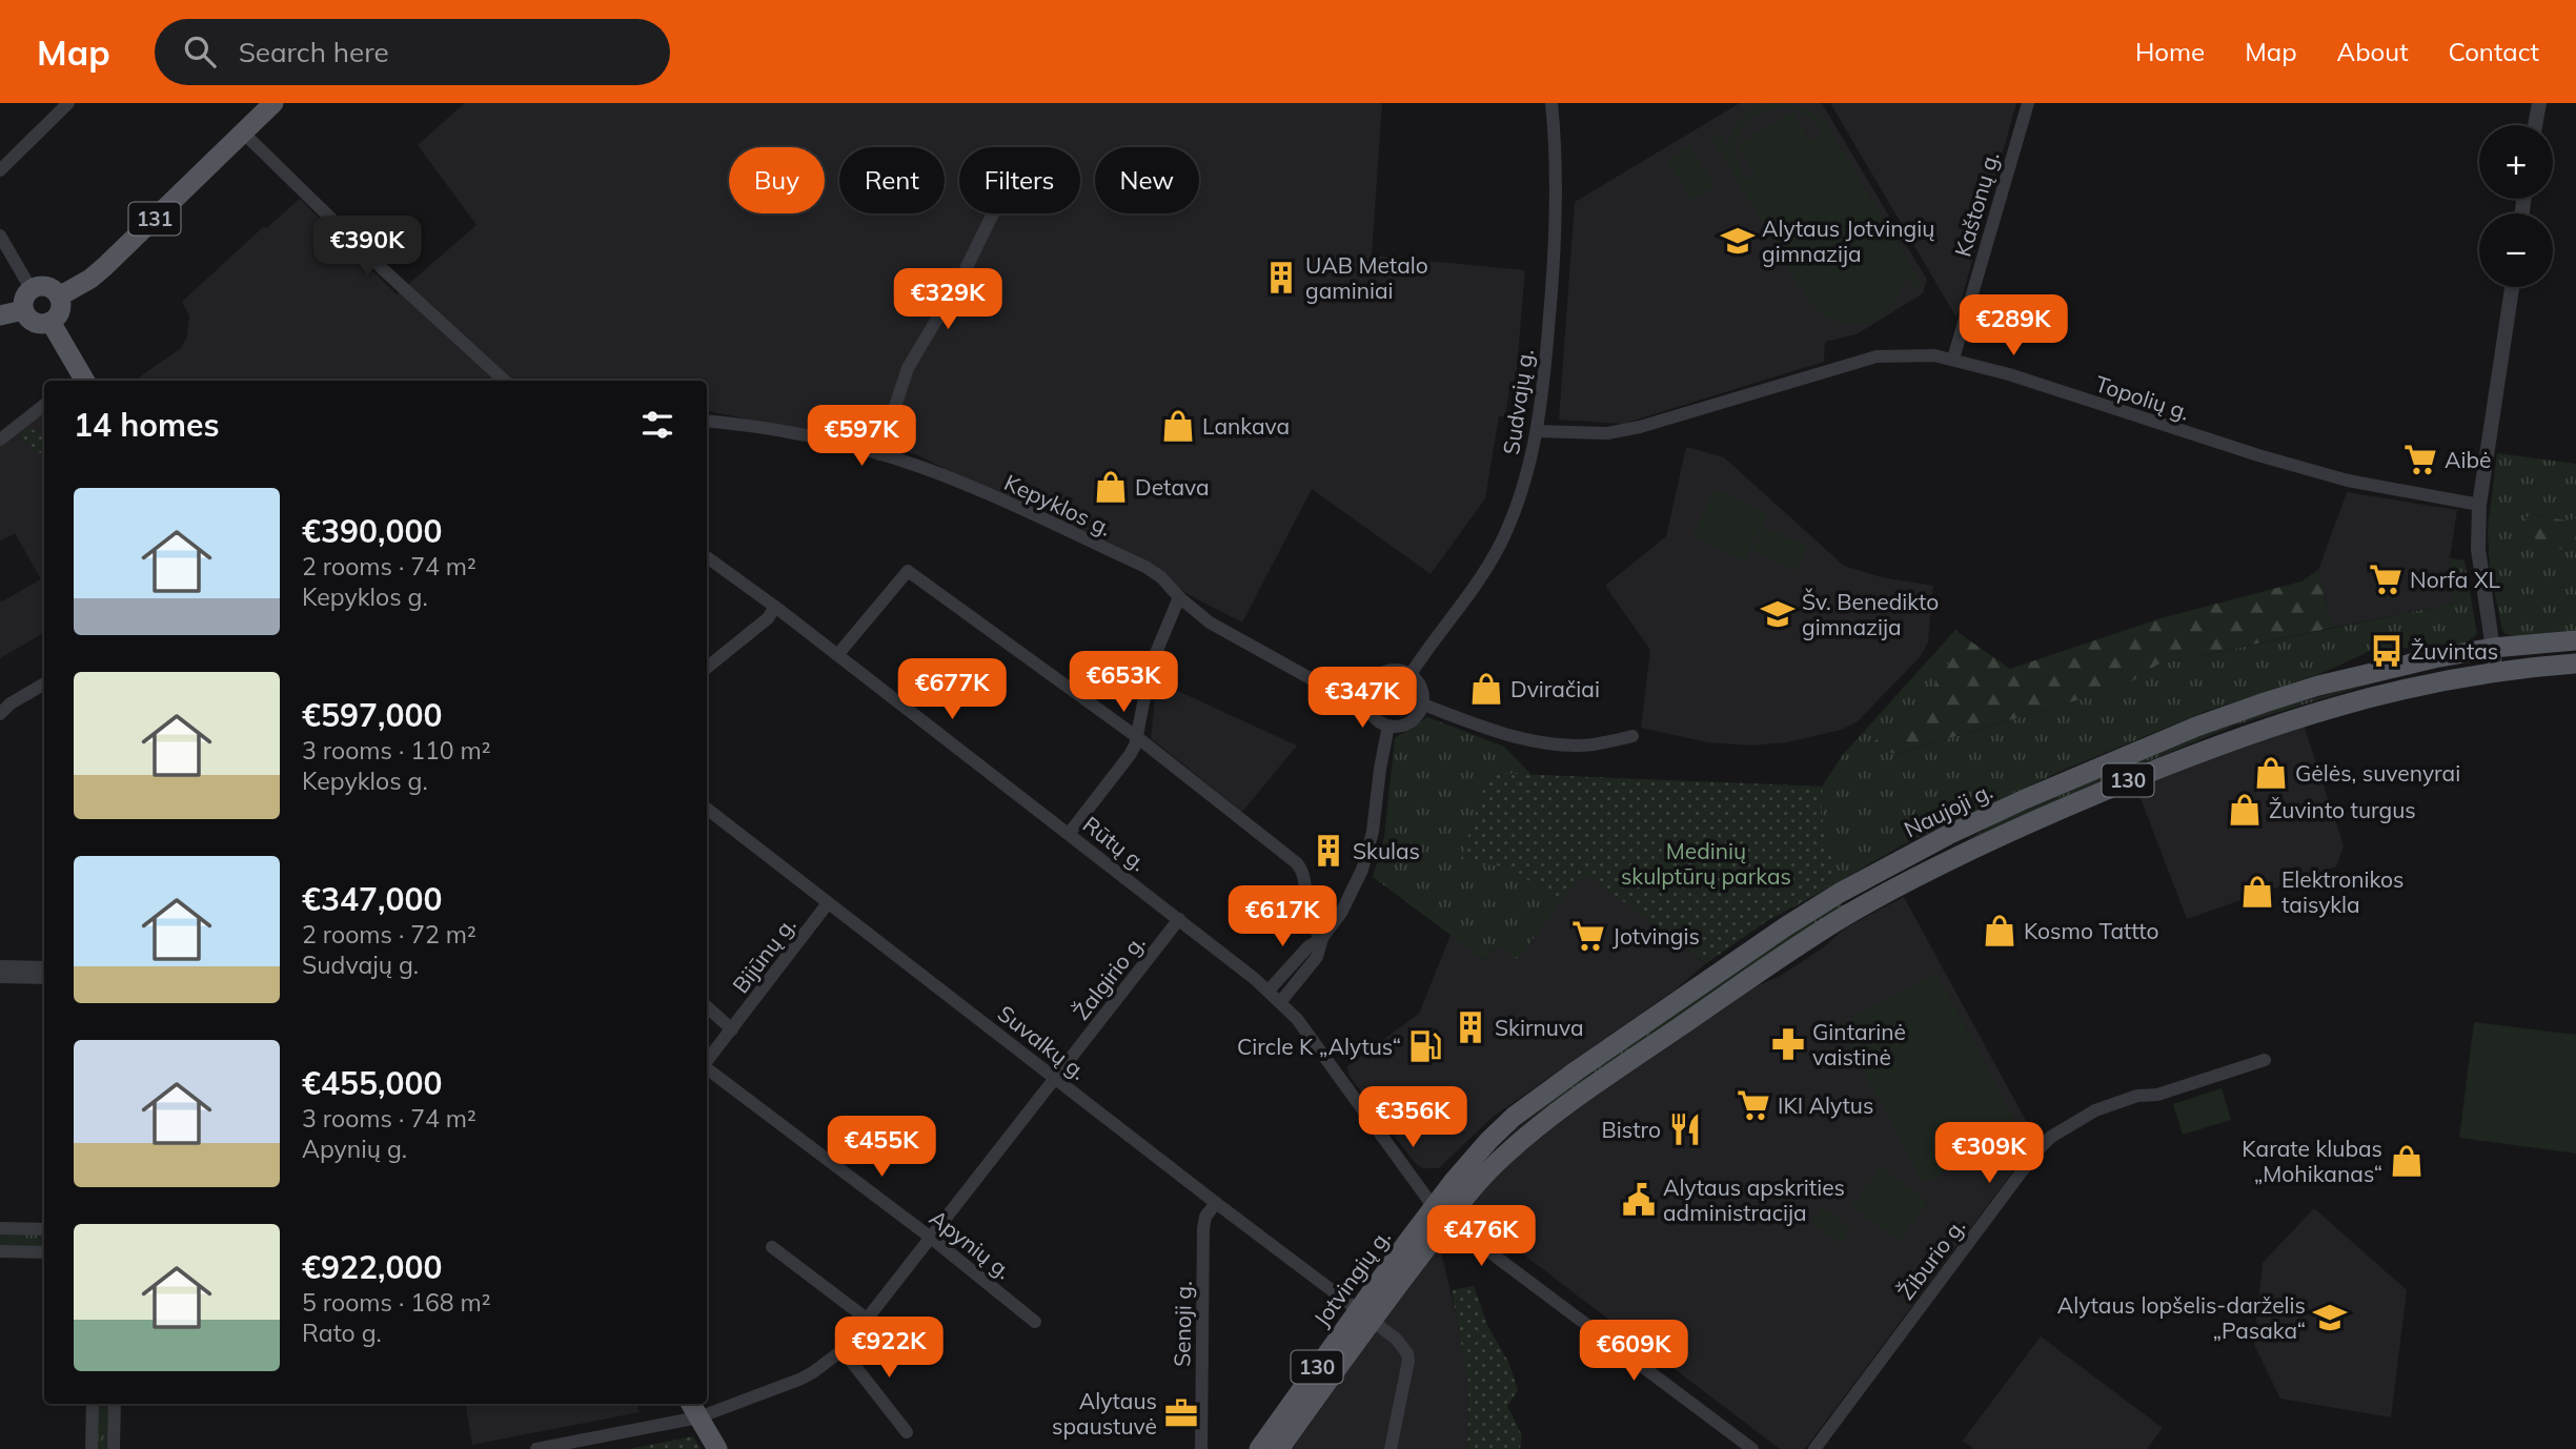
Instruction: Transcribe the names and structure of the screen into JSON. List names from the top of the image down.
{
  "streets": {
    "main road": [
      "131",
      "130",
      "Naujoji g.",
      "Jotvingių g."
    ],
    "street": [
      "Kaštonų g.",
      "Topolių g.",
      "Sudvajų g.",
      "Kepyklos g.",
      "Rūtų g.",
      "Bijūnų g.",
      "Žalgirio g.",
      "Suvalkų g.",
      "Apynių g.",
      "Žiburio g.",
      "Senoji g."
    ]
  },
  "crossings": [
    ["Kaštonų g.", "Topolių g."],
    ["Topolių g.", "Sudvajų g."],
    ["Sudvajų g.", "Kepyklos g."],
    ["130", "Naujoji g."],
    ["130", "Rūtų g."],
    ["130", "Jotvingių g."],
    ["Naujoji g.", "Rūtų g."],
    ["Naujoji g.", "Jotvingių g."],
    ["Rūtų g.", "Žalgirio g."],
    ["Rūtų g.", "Jotvingių g."],
    ["Bijūnų g.", "Suvalkų g."],
    ["Žalgirio g.", "Suvalkų g."],
    ["Žalgirio g.", "Apynių g."],
    ["Suvalkų g.", "Jotvingių g."],
    ["Suvalkų g.", "Senoji g."]
  ],
  "parks": ["Medinių skulptūrų parkas"],
  "places": {
    "school or university": ["Alytaus Jotvingių gimnazija", "Šv. Benedikto gimnazija", "Alytaus lopšelis-darželis „Pasaka“"],
    "building": ["UAB Metalo gaminiai", "Skulas", "Skirnuva"],
    "shop": [
      "Lankava",
      "Detava",
      "Dviračiai",
      "Gėlės, suvenyrai",
      "Žuvinto turgus",
      "Elektronikos taisykla",
      "Kosmo Tattto",
      "Karate klubas „Mohikanas“"
    ],
    "supermarket": [
      "Aibė",
      "Norfa XL",
      "Jotvingis",
      "IKI Alytus"
    ],
    "bus stop": ["Žuvintas"],
    "pharmacy": ["Gintarinė vaistinė"],
    "fuel station": ["Circle K „Alytus“"],
    "restaurant": ["Bistro"],
    "public building": ["Alytaus apskrities administracija"],
    "office": ["Alytaus spaustuvė"]
  },
  "page": {
    "header": "Map",
    "search": "Search here",
    "nav": [
      "Home",
      "Map",
      "About",
      "Contact"
    ],
    "map_buttons": ["+", "−"],
    "chip": [
      "Buy",
      "Rent",
      "Filters",
      "New"
    ],
    "price": [
      "€390K",
      "€329K",
      "€289K",
      "€597K",
      "€653K",
      "€677K",
      "€347K",
      "€617K",
      "€356K",
      "€455K",
      "€309K",
      "€476K",
      "€922K",
      "€609K"
    ],
    "heading": "14 homes",
    "list": [
      {
        "name": "€390,000",
        "note": "2 rooms · 74 m² · Kepyklos g."
      },
      {
        "name": "€597,000",
        "note": "3 rooms · 110 m² · Kepyklos g."
      },
      {
        "name": "€347,000",
        "note": "2 rooms · 72 m² · Sudvajų g."
      },
      {
        "name": "€455,000",
        "note": "3 rooms · 74 m² · Apynių g."
      },
      {
        "name": "€922,000",
        "note": "5 rooms · 168 m² · Rato g."
      }
    ]
  }
}
